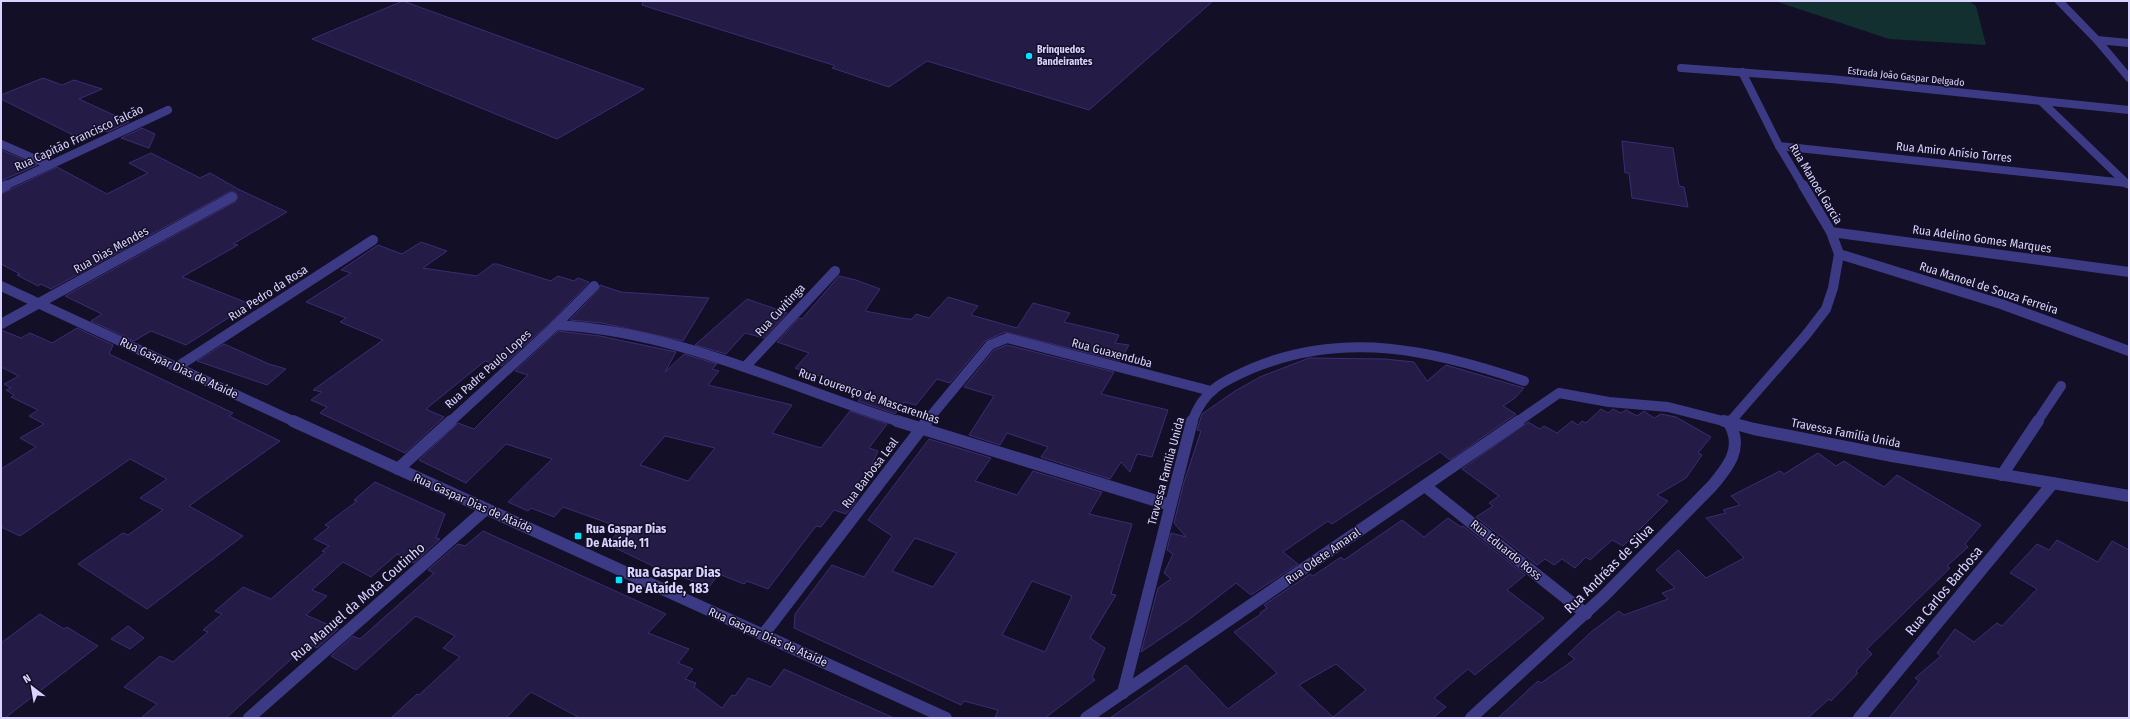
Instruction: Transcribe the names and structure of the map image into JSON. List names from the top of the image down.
{
  "streets": {
    "street": [
      "Estrada João Gaspar Delgado",
      "Rua Capitão Francisco Falcão",
      "Rua Amiro Anísio Torres",
      "Rua Manoel Garcia",
      "Rua Adelino Gomes Marques",
      "Rua Dias Mendes",
      "Rua Manoel de Souza Ferreira",
      "Rua Pedro da Rosa",
      "Rua Cuvitinga",
      "Rua Guaxenduba",
      "Rua Gaspar Dias de Ataíde",
      "Rua Padre Paulo Lopes",
      "Rua Lourenço de Mascarenhas",
      "Travessa Família Unida",
      "Rua Barbosa Leal",
      "Rua Eduardo Ross",
      "Rua Odete Amaral",
      "Rua Andréas de Silva",
      "Rua Carlos Barbosa",
      "Rua Manuel da Mota Coutinho"
    ]
  },
  "crossings": [
    ["Estrada João Gaspar Delgado", "Rua Manoel Garcia"],
    ["Rua Amiro Anísio Torres", "Rua Manoel Garcia"],
    ["Rua Manoel Garcia", "Rua Adelino Gomes Marques"],
    ["Rua Manoel Garcia", "Rua Manoel de Souza Ferreira"],
    ["Rua Manoel Garcia", "Travessa Família Unida"],
    ["Rua Manoel Garcia", "Rua Andréas de Silva"],
    ["Rua Dias Mendes", "Rua Gaspar Dias de Ataíde"],
    ["Rua Pedro da Rosa", "Rua Gaspar Dias de Ataíde"],
    ["Rua Cuvitinga", "Rua Lourenço de Mascarenhas"],
    ["Rua Guaxenduba", "Travessa Família Unida"],
    ["Rua Guaxenduba", "Rua Barbosa Leal"],
    ["Rua Gaspar Dias de Ataíde", "Rua Padre Paulo Lopes"],
    ["Rua Gaspar Dias de Ataíde", "Rua Barbosa Leal"],
    ["Rua Gaspar Dias de Ataíde", "Rua Manuel da Mota Coutinho"],
    ["Rua Padre Paulo Lopes", "Rua Lourenço de Mascarenhas"],
    ["Rua Lourenço de Mascarenhas", "Travessa Família Unida"],
    ["Rua Lourenço de Mascarenhas", "Rua Barbosa Leal"],
    ["Travessa Família Unida", "Rua Odete Amaral"],
    ["Travessa Família Unida", "Rua Andréas de Silva"],
    ["Travessa Família Unida", "Rua Carlos Barbosa"],
    ["Rua Eduardo Ross", "Rua Odete Amaral"],
    ["Rua Eduardo Ross", "Rua Andréas de Silva"]
  ],
  "places": {
    "other": ["Brinquedos Bandeirantes"],
    "transit": ["Rua Gaspar Dias De Ataíde, 11", "Rua Gaspar Dias De Ataíde, 183"]
  },
  "north": "top left"
}
